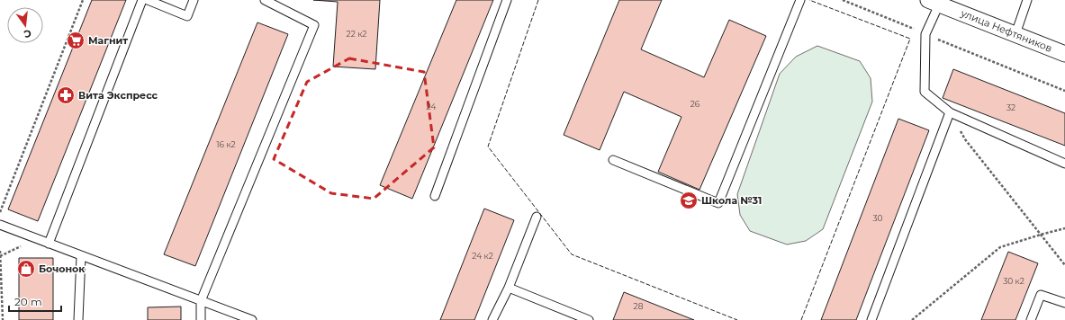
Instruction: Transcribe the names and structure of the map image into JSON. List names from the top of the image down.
{
  "streets": {
    "street": ["улица Нефтяников"]
  },
  "places": {
    "supermarket": ["Магнит"],
    "pharmacy": ["Вита Экспресс"],
    "school or university": ["Школа №31"],
    "shop": ["Бочонок"]
  },
  "house_numbers": [
    "22 к2",
    "26",
    "24",
    "32",
    "16 к2",
    "30",
    "24 к2",
    "30 к2",
    "28"
  ],
  "scale_bar": "20 m",
  "north": "bottom"
}
